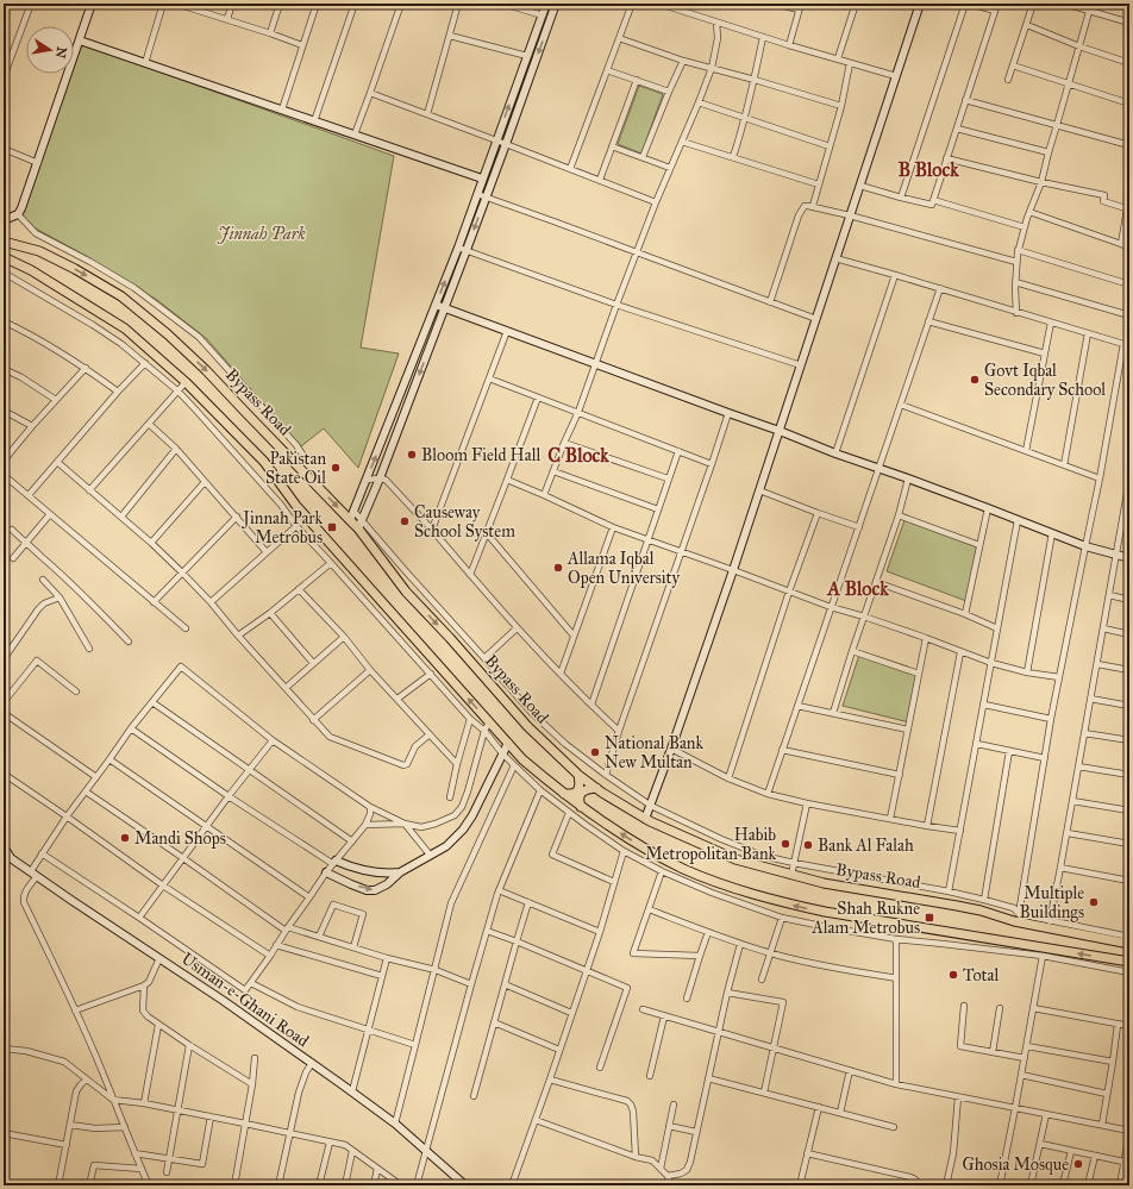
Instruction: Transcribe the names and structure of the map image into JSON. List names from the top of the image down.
{
  "streets": {
    "main road": ["Bypass Road", "Usman-e-Ghani Road"]
  },
  "districts": ["B Block", "C Block", "A Block"],
  "parks": ["Jinnah Park"],
  "places": {
    "other": [
      "Govt Iqbal Secondary School",
      "Bloom Field Hall",
      "Pakistan State Oil",
      "Causeway School System",
      "Allama Iqbal Open University",
      "National Bank New Multan",
      "Mandi Shops",
      "Habib Metropolitan Bank",
      "Bank Al Falah",
      "Multiple Buildings",
      "Total",
      "Ghosia Mosque"
    ],
    "transit": ["Jinnah Park Metrobus", "Shah Rukne Alam Metrobus"]
  },
  "north": "right"
}
